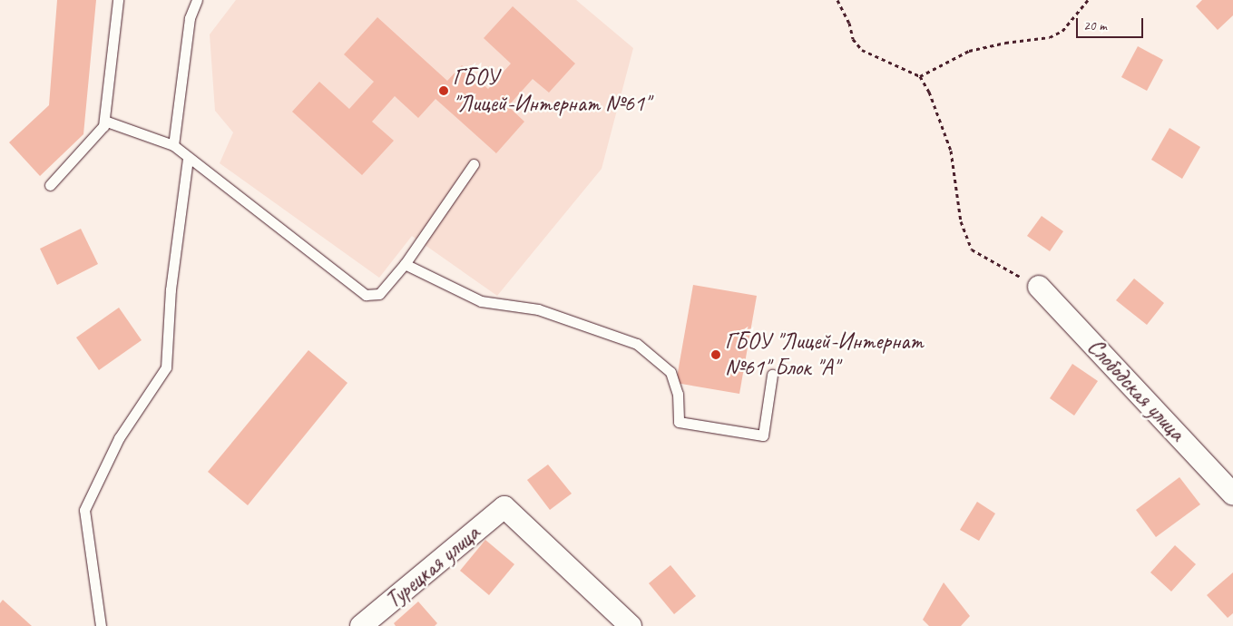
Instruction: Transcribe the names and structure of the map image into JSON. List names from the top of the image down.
{
  "streets": {
    "street": ["Слободская улица", "Турецкая улица"]
  },
  "places": ["ГБОУ \"Лицей-Интернат №61\"", "ГБОУ \"Лицей-Интернат №61\" Блок \"А\""],
  "scale_bar": "20 m"
}
